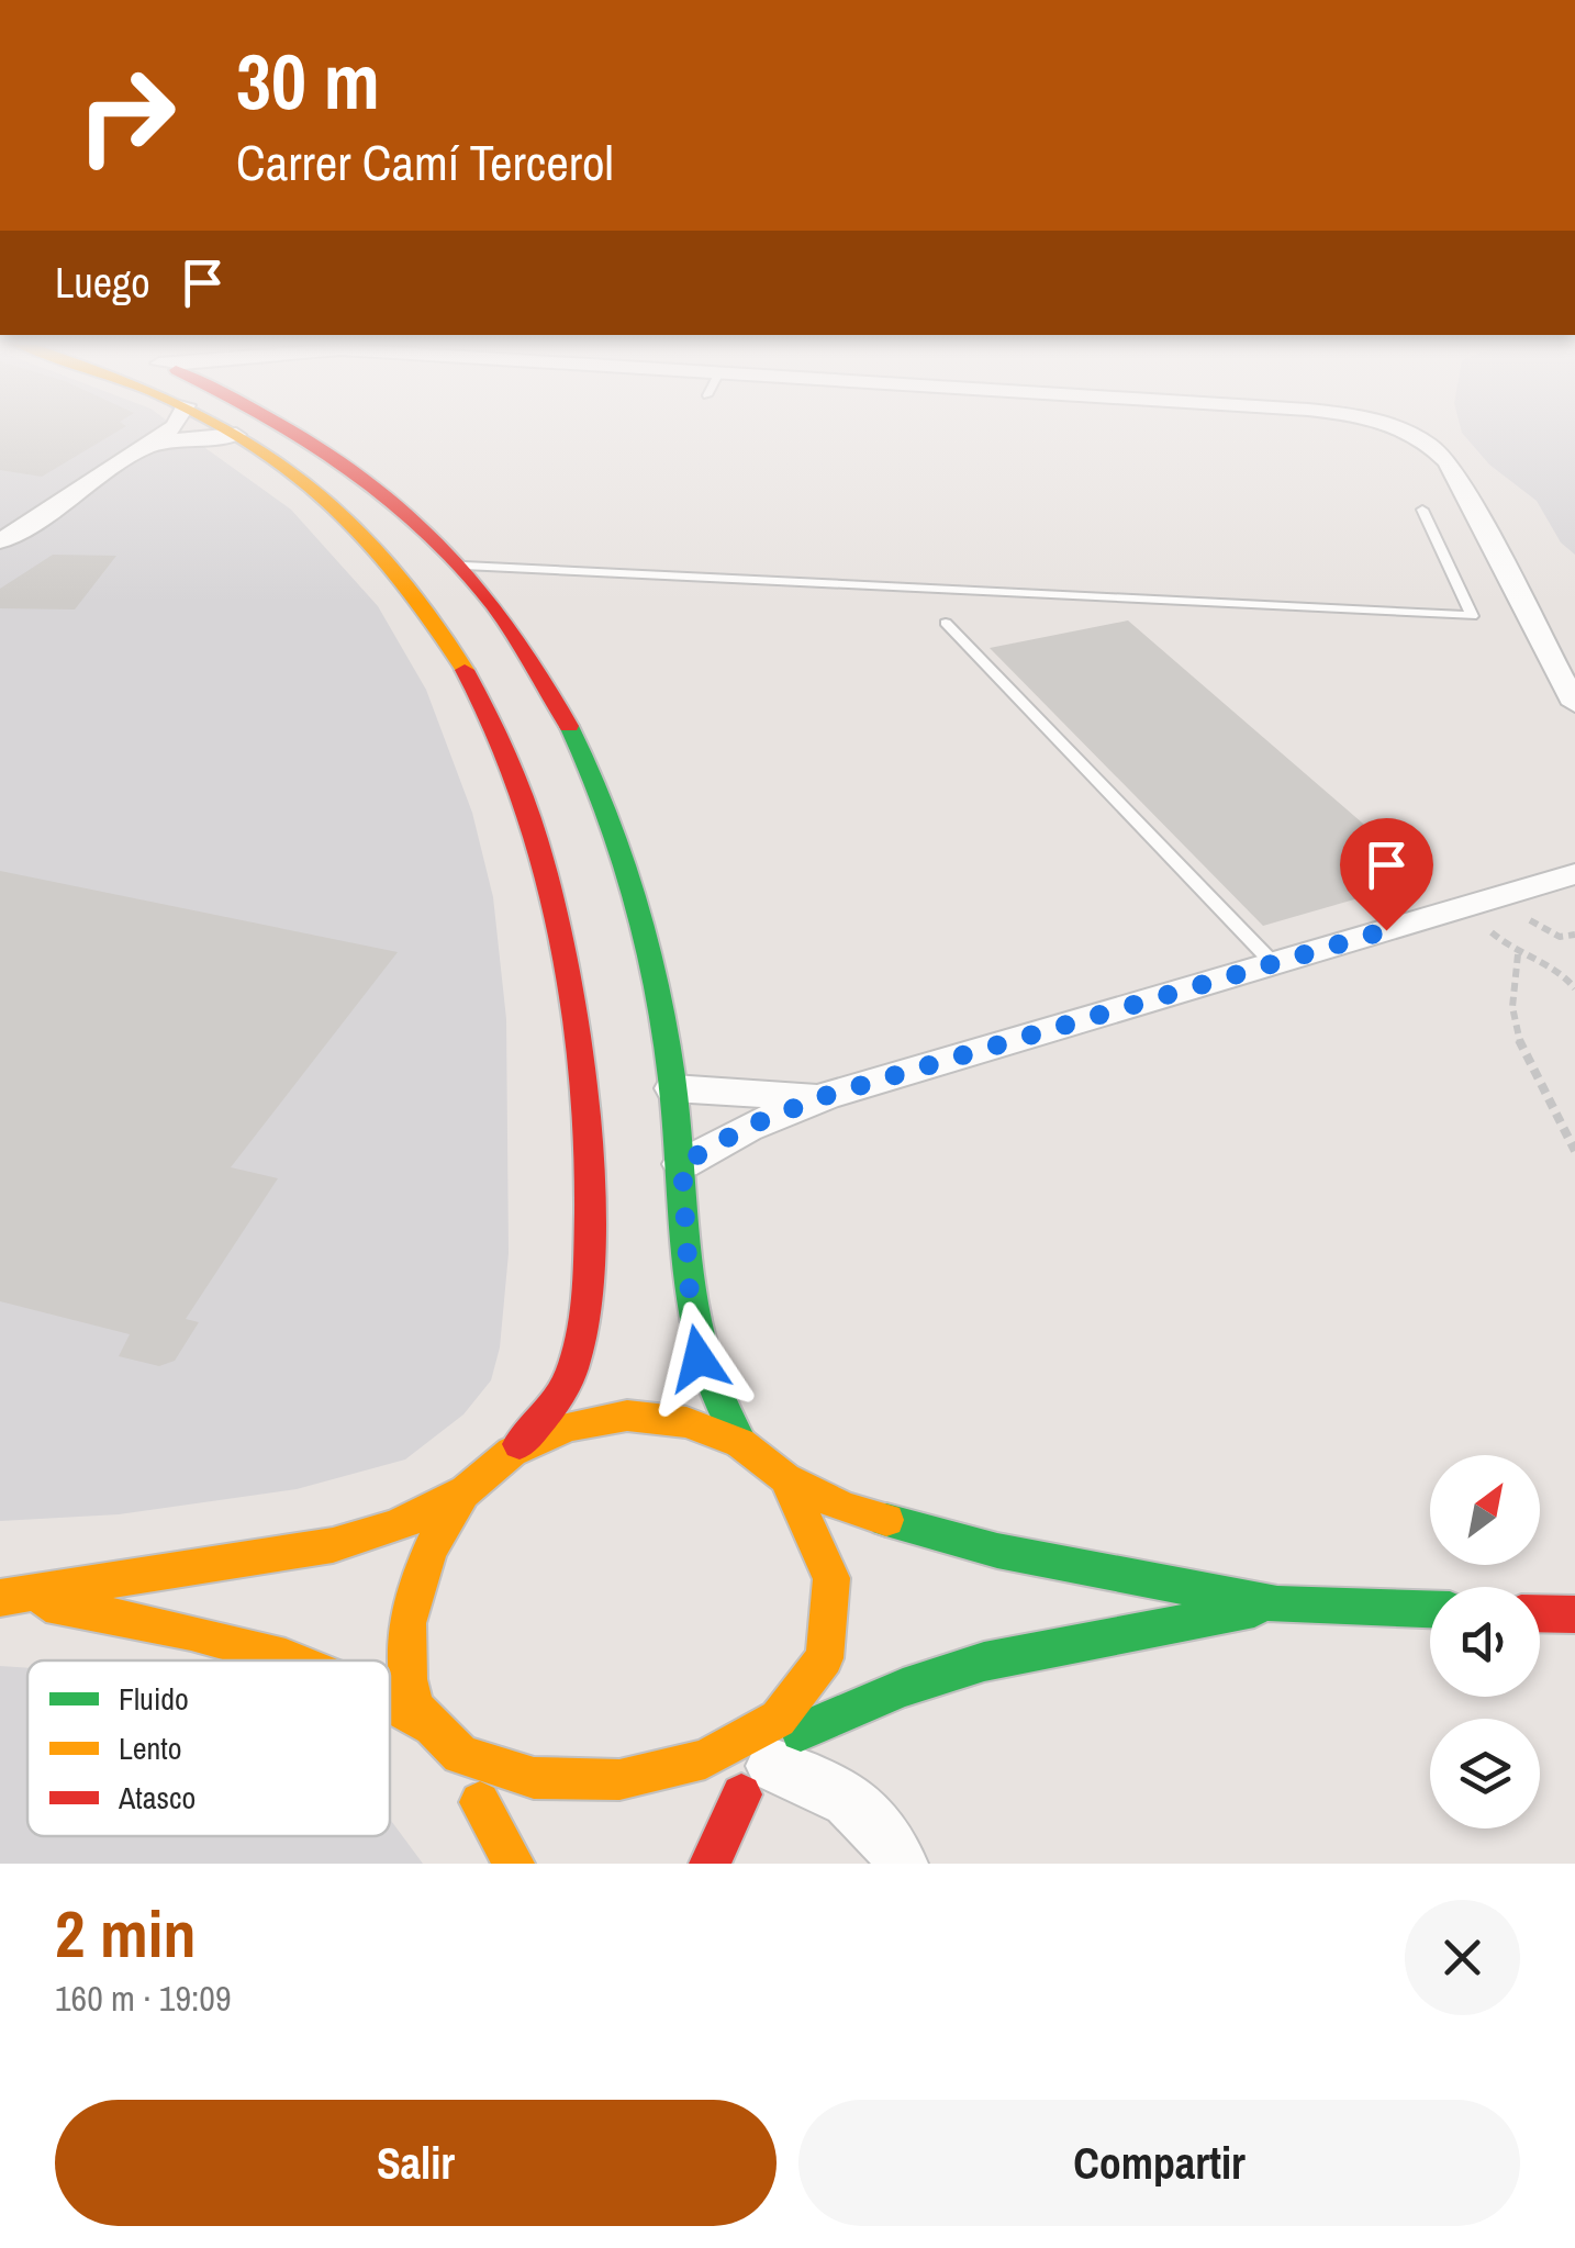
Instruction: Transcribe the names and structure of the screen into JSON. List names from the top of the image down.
{
  "legend": ["Fluido", "Lento", "Atasco"],
  "north": "top right",
  "page": {
    "turn": ["30 m", "Carrer Camí Tercerol"],
    "then": "Luego",
    "heading": ["2 min", "160 m · 19:09"],
    "buttons": ["Salir", "Compartir"]
  }
}
